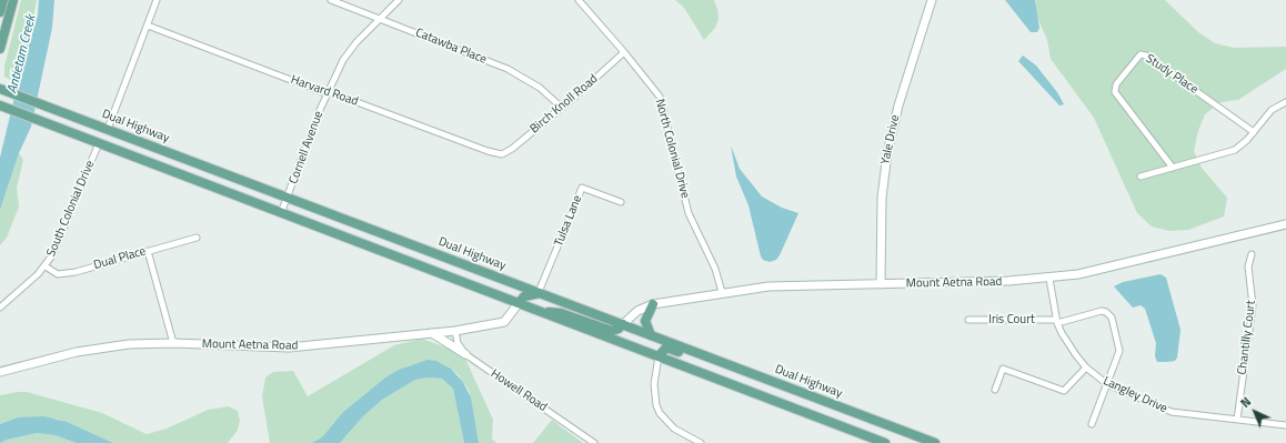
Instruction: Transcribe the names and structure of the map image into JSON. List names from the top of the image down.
{
  "streets": {
    "main road": ["Dual Highway"],
    "street": [
      "Catawba Place",
      "Study Place",
      "Harvard Road",
      "Birch Knoll Road",
      "Yale Drive",
      "Cornell Avenue",
      "North Colonial Drive",
      "South Colonial Drive",
      "Tulsa Lane",
      "Dual Place",
      "Mount Aetna Road",
      "Iris Court",
      "Chantilly Court",
      "Howell Road",
      "Langley Drive"
    ]
  },
  "crossings": [
    ["Catawba Place", "Birch Knoll Road"],
    ["Catawba Place", "Cornell Avenue"],
    ["Harvard Road", "Birch Knoll Road"],
    ["Harvard Road", "Cornell Avenue"],
    ["Birch Knoll Road", "North Colonial Drive"],
    ["Dual Highway", "Cornell Avenue"],
    ["Dual Highway", "Tulsa Lane"],
    ["Dual Highway", "Mount Aetna Road"],
    ["Yale Drive", "Mount Aetna Road"],
    ["North Colonial Drive", "Mount Aetna Road"],
    ["South Colonial Drive", "Dual Place"],
    ["Mount Aetna Road", "Howell Road"],
    ["Mount Aetna Road", "Langley Drive"],
    ["Iris Court", "Langley Drive"],
    ["Chantilly Court", "Langley Drive"]
  ],
  "water": ["Antietam Creek"],
  "north": "top left"
}
